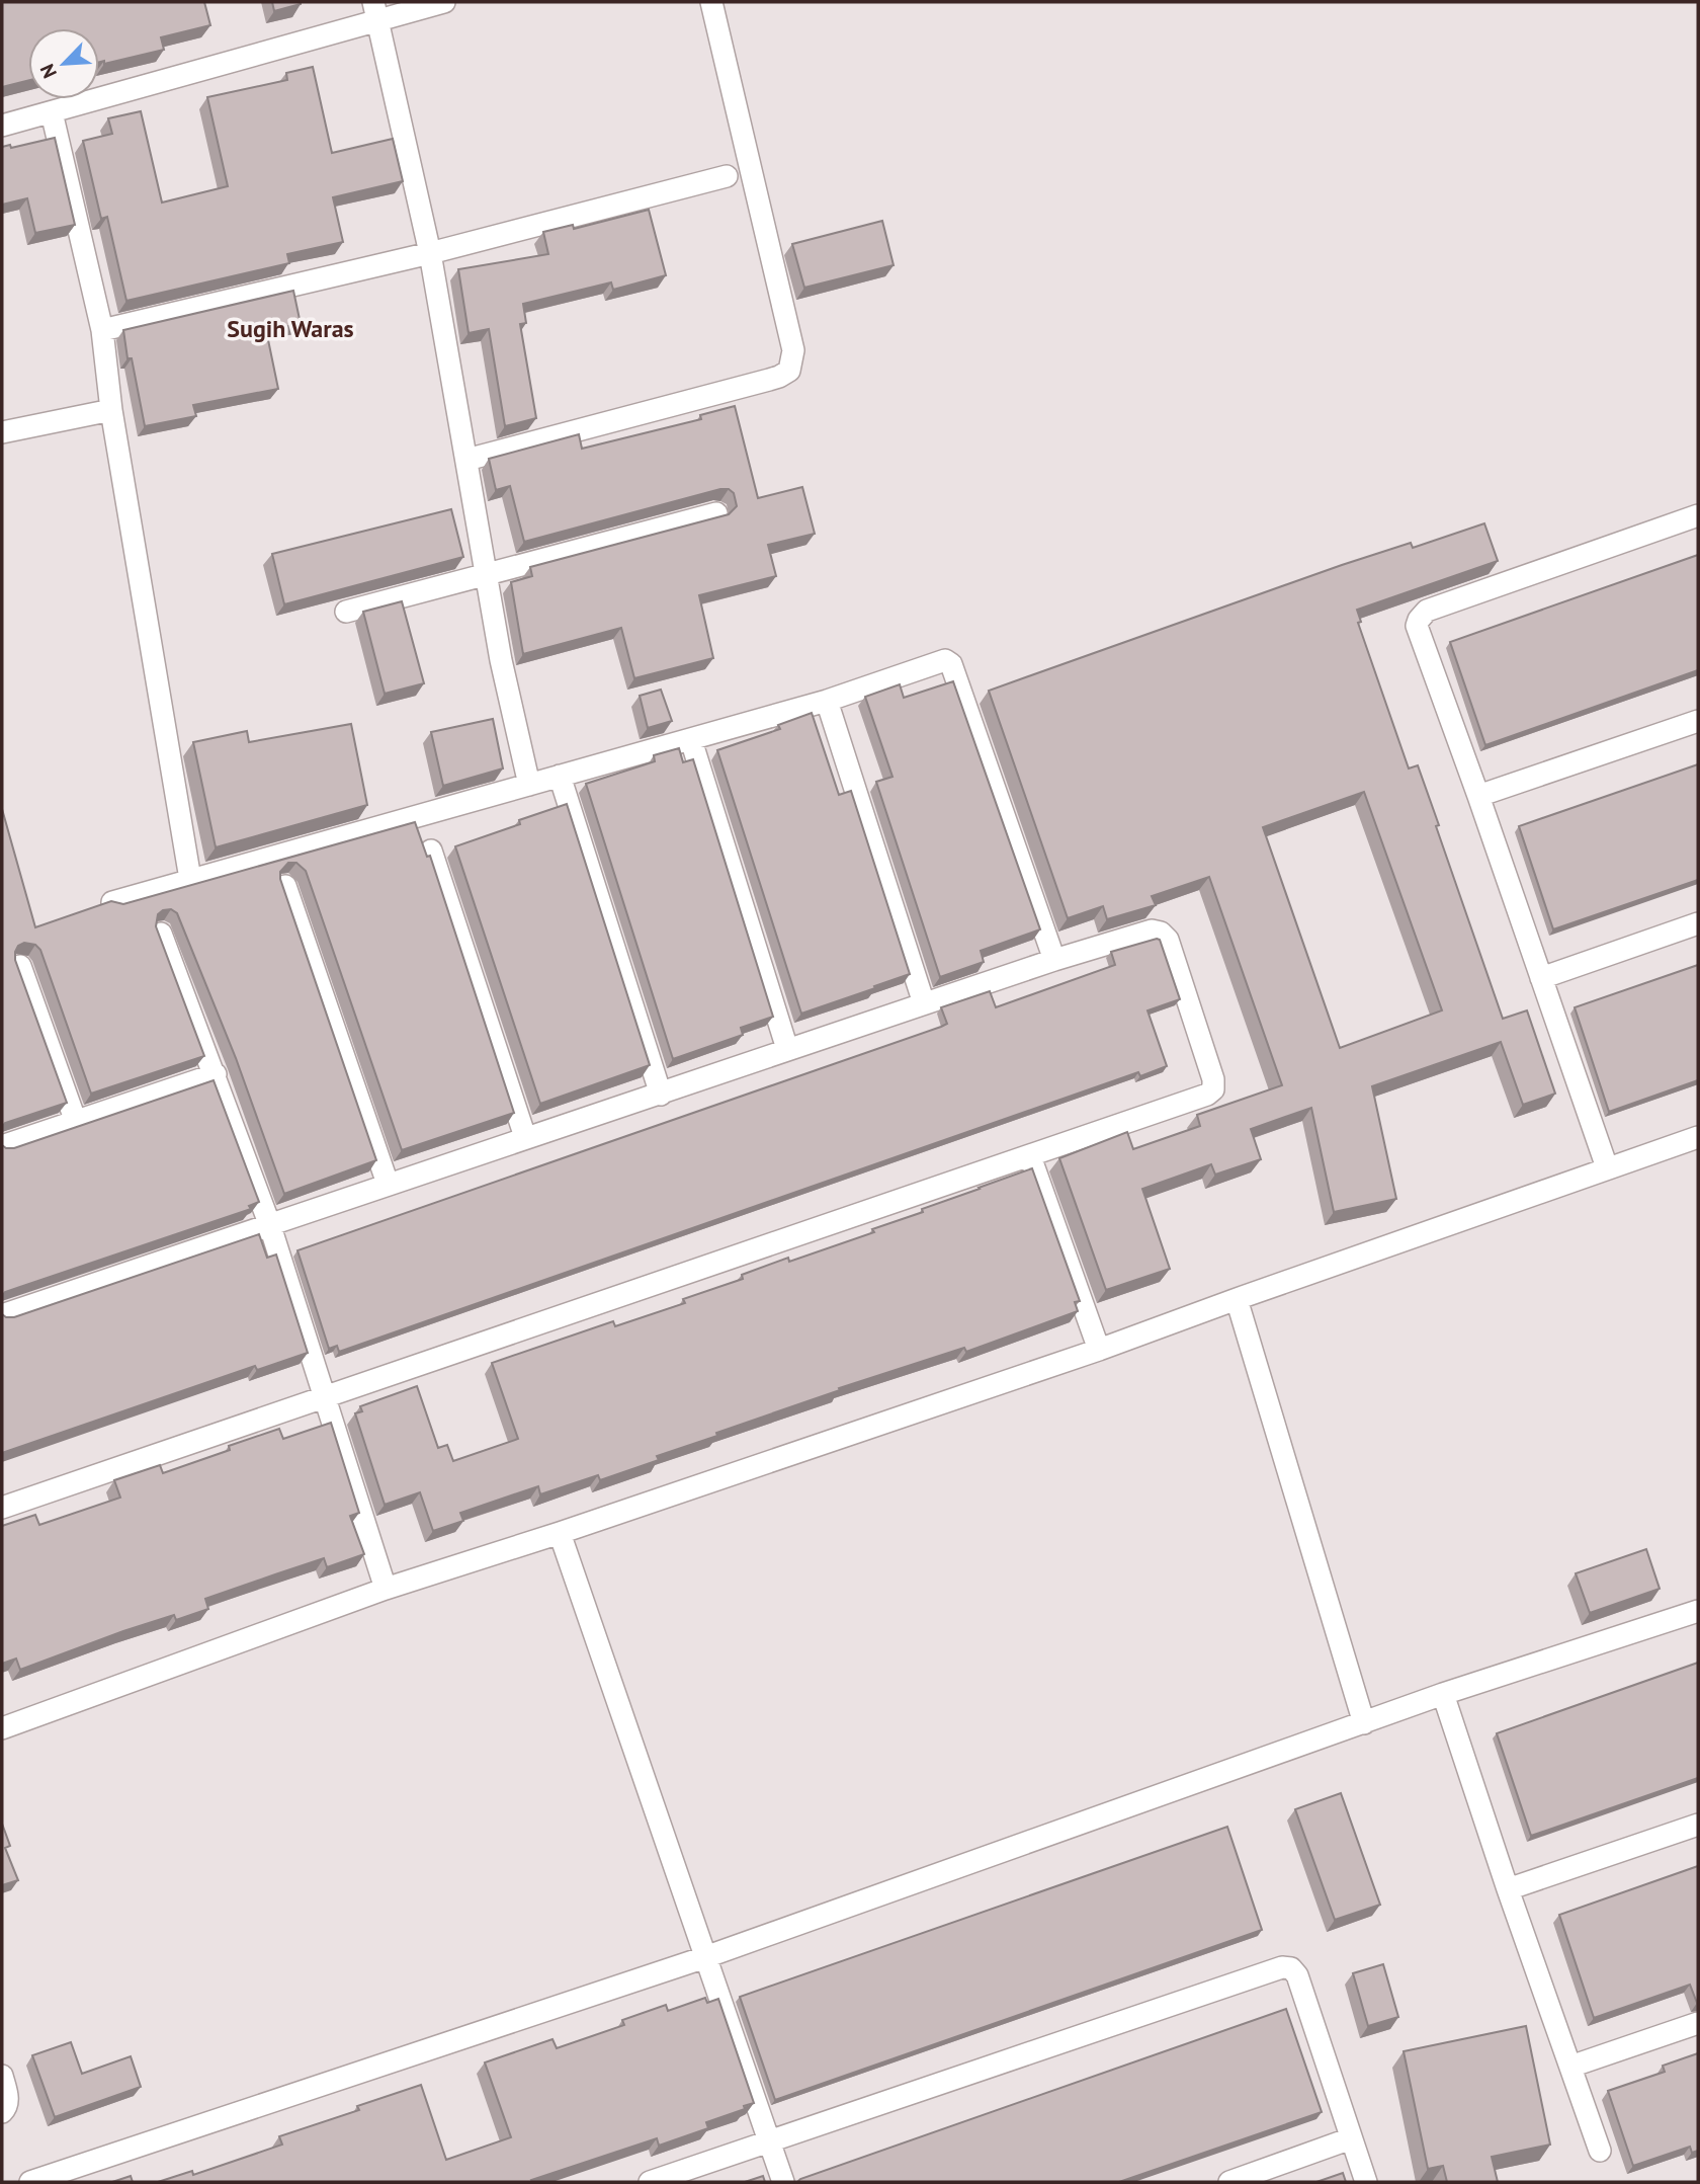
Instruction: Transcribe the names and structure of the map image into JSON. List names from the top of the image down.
{
  "districts": ["Sugih Waras"],
  "north": "bottom left"
}
